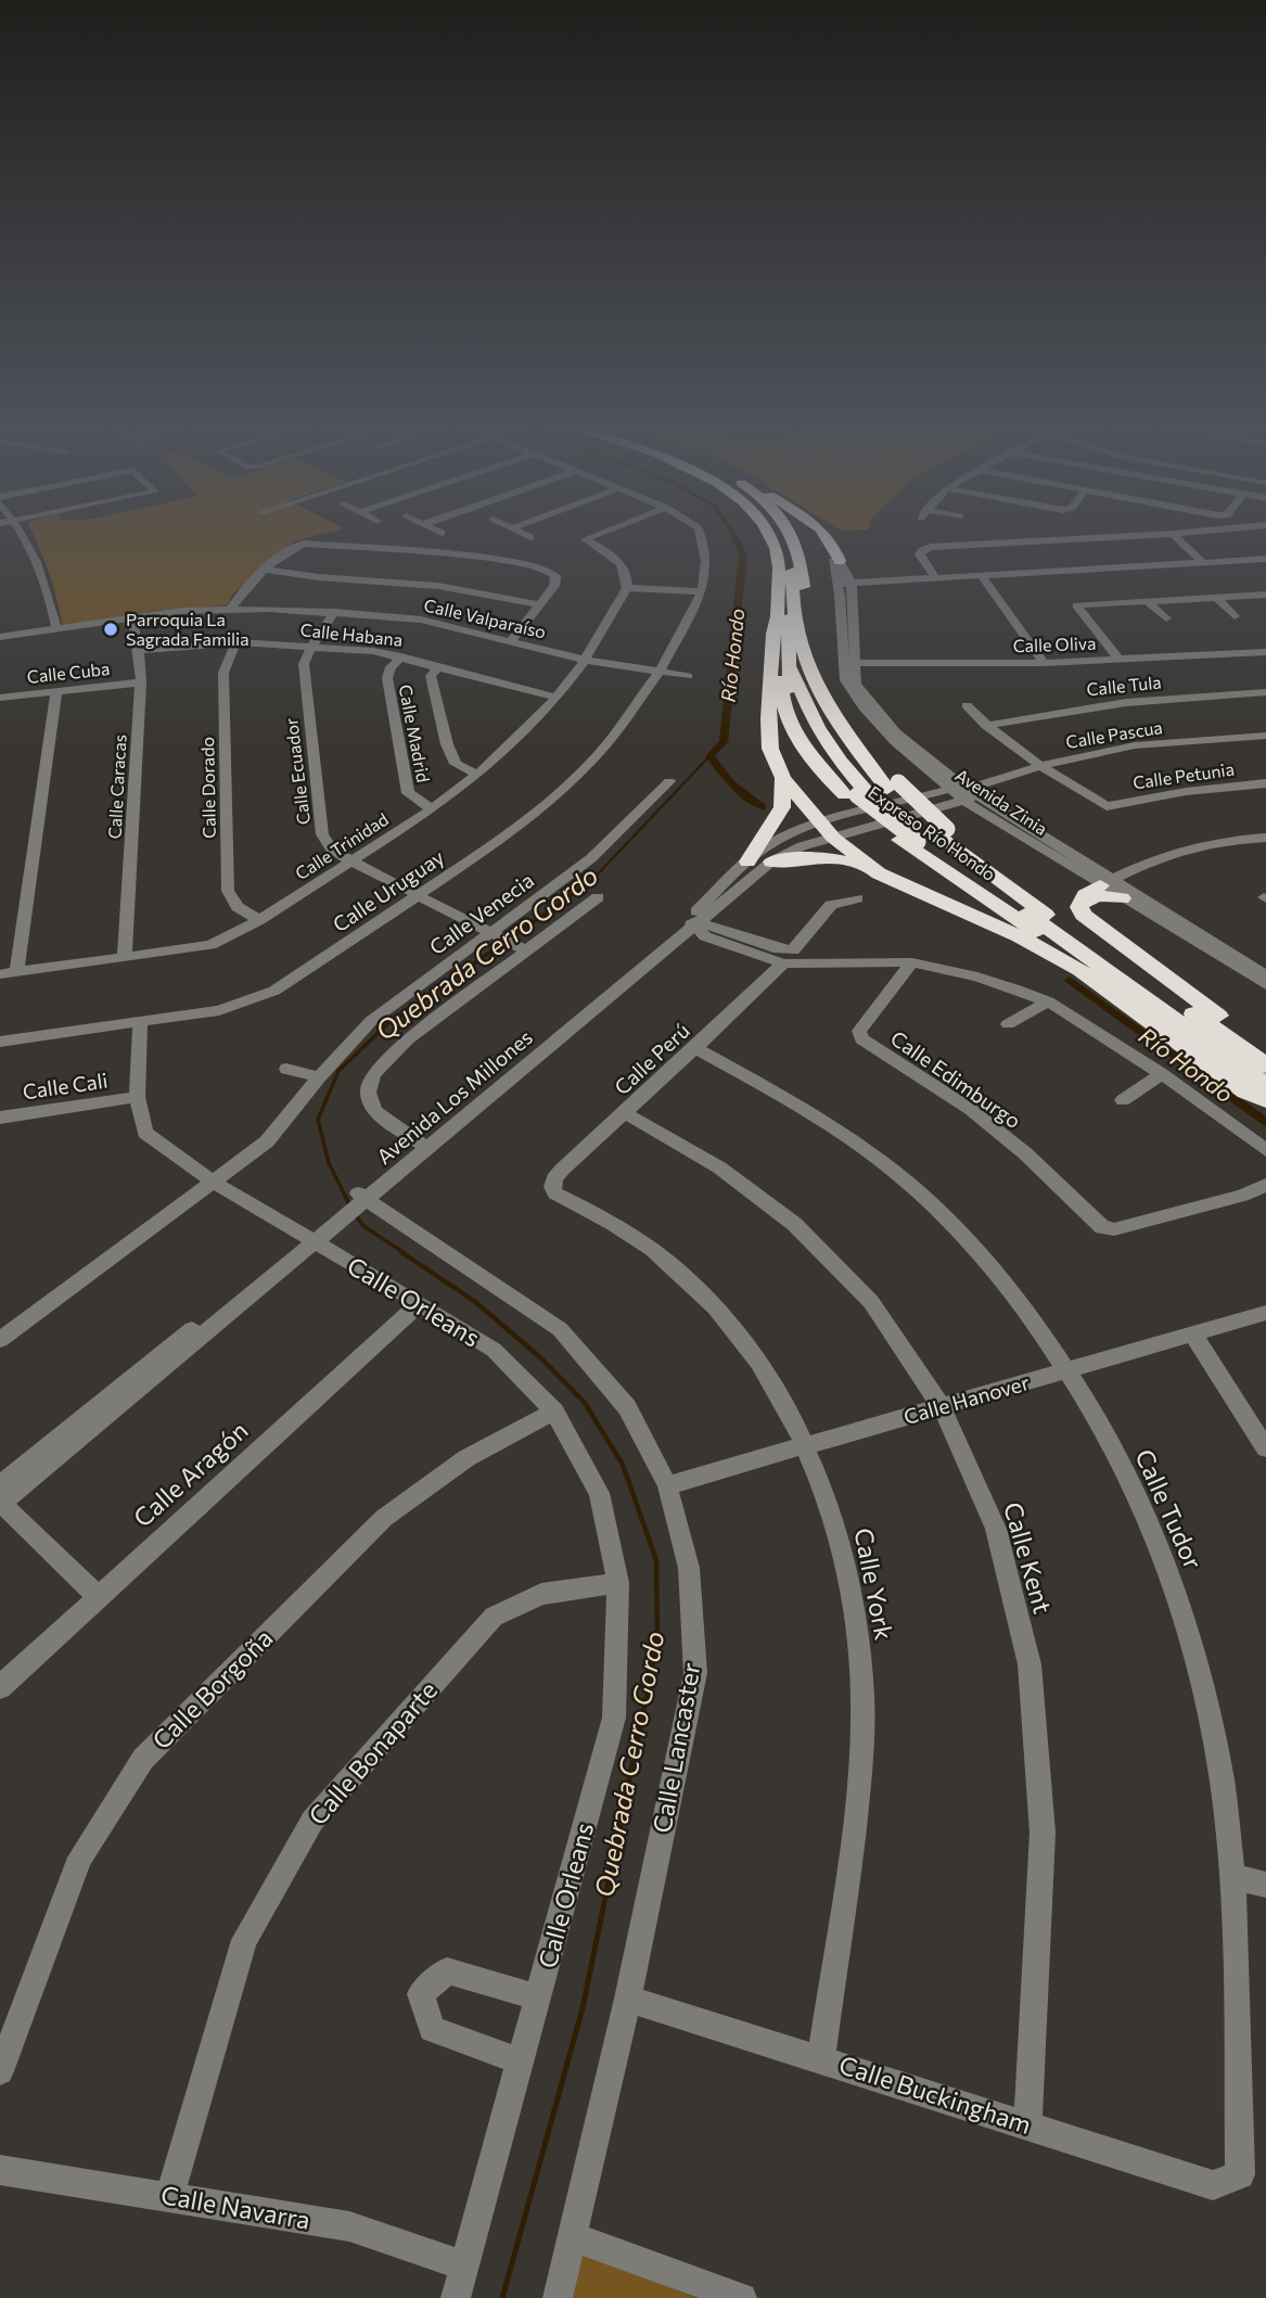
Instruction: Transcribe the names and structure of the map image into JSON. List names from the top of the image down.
{
  "streets": {
    "highway": ["Expreso Río Hondo"],
    "street": [
      "Calle Valparaíso",
      "Calle Habana",
      "Calle Oliva",
      "Calle Cuba",
      "Calle Tula",
      "Calle Madrid",
      "Calle Pascua",
      "Calle Ecuador",
      "Calle Petunia",
      "Calle Caracas",
      "Calle Dorado",
      "Avenida Zinia",
      "Calle Trinidad",
      "Calle Uruguay",
      "Calle Venecia",
      "Calle Perú",
      "Calle Edimburgo",
      "Calle Cali",
      "Avenida Los Millones",
      "Calle Orleans",
      "Calle Hanover",
      "Calle Aragón",
      "Calle Tudor",
      "Calle Kent",
      "Calle York",
      "Calle Borgoña",
      "Calle Lancaster",
      "Calle Bonaparte",
      "Calle Buckingham",
      "Calle Navarra"
    ]
  },
  "crossings": [
    ["Calle Valparaíso", "Calle Ecuador"],
    ["Calle Valparaíso", "Calle Caracas"],
    ["Calle Valparaíso", "Calle Trinidad"],
    ["Calle Valparaíso", "Calle Uruguay"],
    ["Calle Habana", "Calle Madrid"],
    ["Calle Habana", "Calle Ecuador"],
    ["Calle Habana", "Calle Caracas"],
    ["Calle Habana", "Calle Dorado"],
    ["Calle Habana", "Calle Trinidad"],
    ["Calle Oliva", "Avenida Zinia"],
    ["Calle Cuba", "Calle Caracas"],
    ["Calle Madrid", "Calle Trinidad"],
    ["Calle Pascua", "Calle Petunia"],
    ["Calle Pascua", "Avenida Zinia"],
    ["Calle Pascua", "Avenida Los Millones"],
    ["Calle Ecuador", "Calle Trinidad"],
    ["Calle Ecuador", "Calle Uruguay"],
    ["Calle Ecuador", "Calle Venecia"],
    ["Calle Caracas", "Calle Trinidad"],
    ["Calle Dorado", "Calle Trinidad"],
    ["Avenida Zinia", "Avenida Los Millones"],
    ["Expreso Río Hondo", "Avenida Los Millones"],
    ["Calle Uruguay", "Calle Orleans"],
    ["Calle Venecia", "Calle Orleans"],
    ["Calle Perú", "Calle Tudor"],
    ["Calle Perú", "Calle Kent"],
    ["Calle Perú", "Calle York"],
    ["Calle Cali", "Calle Orleans"],
    ["Avenida Los Millones", "Calle Orleans"],
    ["Avenida Los Millones", "Calle Lancaster"],
    ["Calle Orleans", "Calle Aragón"],
    ["Calle Orleans", "Calle Borgoña"],
    ["Calle Orleans", "Calle Bonaparte"],
    ["Calle Orleans", "Calle Navarra"],
    ["Calle Hanover", "Calle Tudor"],
    ["Calle Hanover", "Calle Kent"],
    ["Calle Hanover", "Calle York"],
    ["Calle Hanover", "Calle Lancaster"],
    ["Calle Tudor", "Calle Buckingham"],
    ["Calle Kent", "Calle Buckingham"],
    ["Calle York", "Calle Buckingham"],
    ["Calle Lancaster", "Calle Buckingham"],
    ["Calle Bonaparte", "Calle Navarra"]
  ],
  "water": ["Río Hondo", "Quebrada Cerro Gordo"],
  "places": ["Parroquia La Sagrada Familia"]
}
